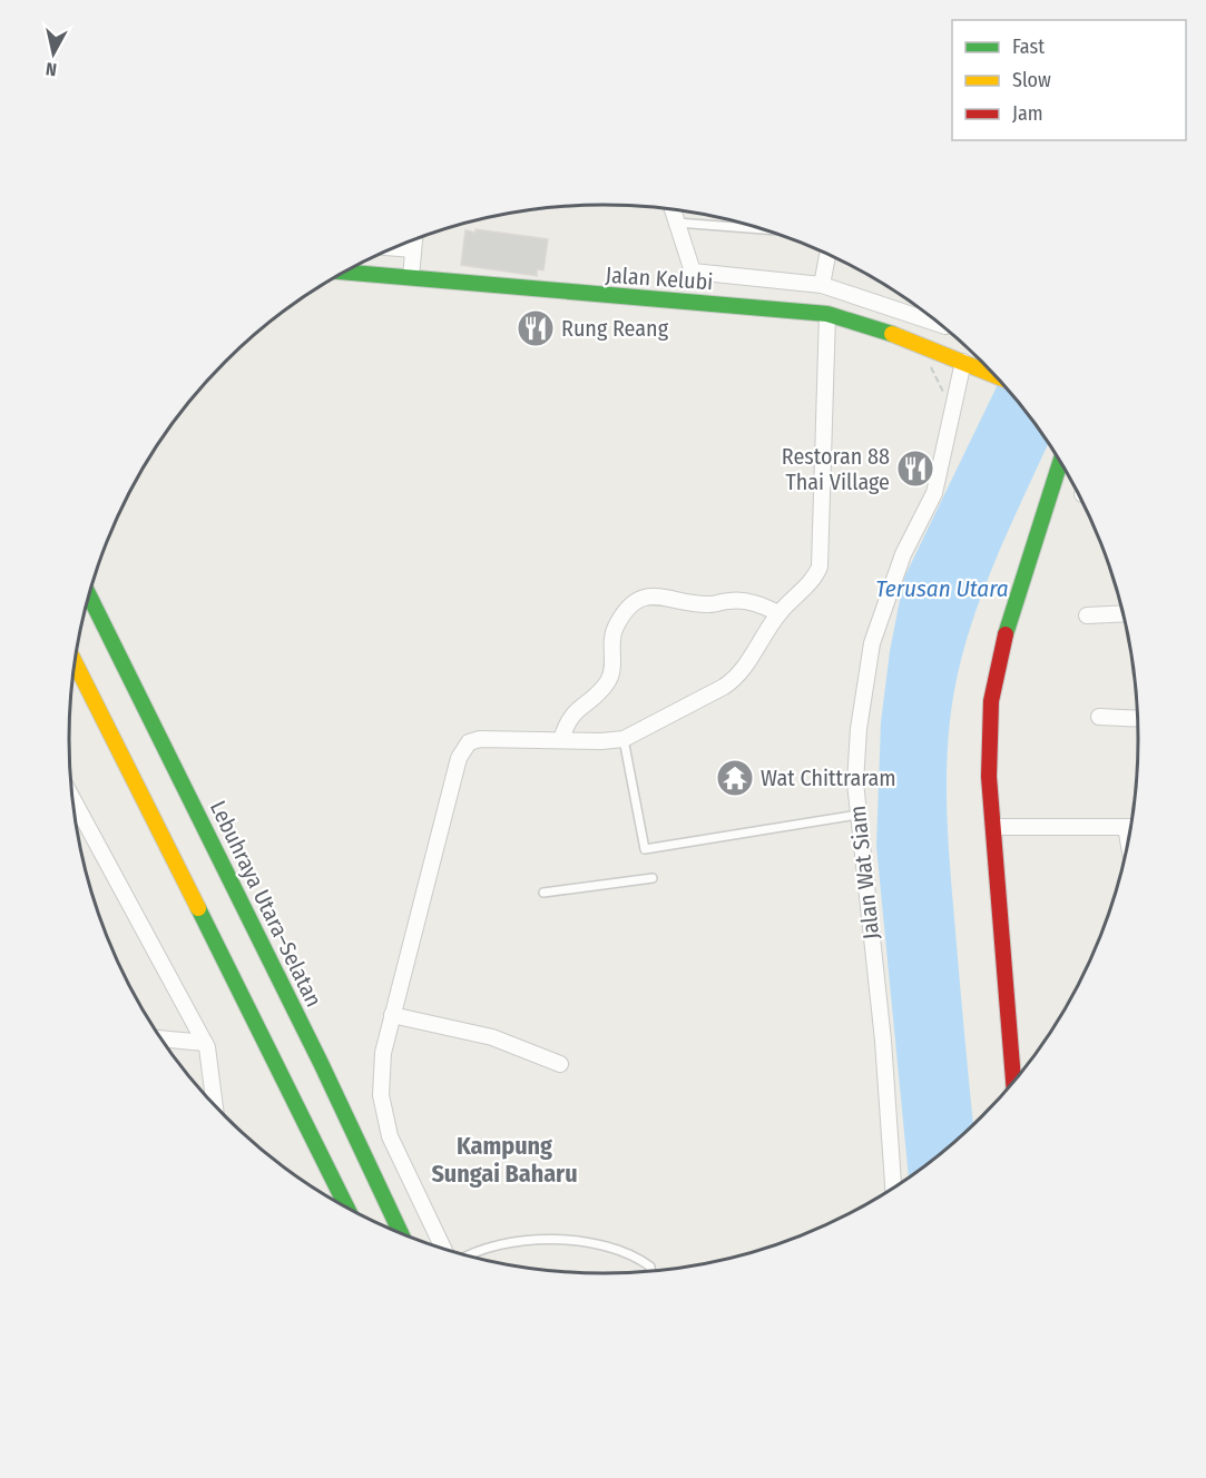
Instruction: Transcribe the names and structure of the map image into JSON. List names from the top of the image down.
{
  "streets": {
    "main road": ["Jalan Kelubi", "Lebuhraya Utara–Selatan"],
    "street": ["Jalan Wat Siam"]
  },
  "crossings": [
    ["Jalan Kelubi", "Jalan Wat Siam"]
  ],
  "districts": ["Kampung Sungai Baharu"],
  "water": ["Terusan Utara"],
  "places": {
    "restaurant": ["Rung Reang", "Restoran 88 Thai Village"],
    "temple": ["Wat Chittraram"]
  },
  "legend": ["Fast", "Slow", "Jam"],
  "north": "bottom"
}
